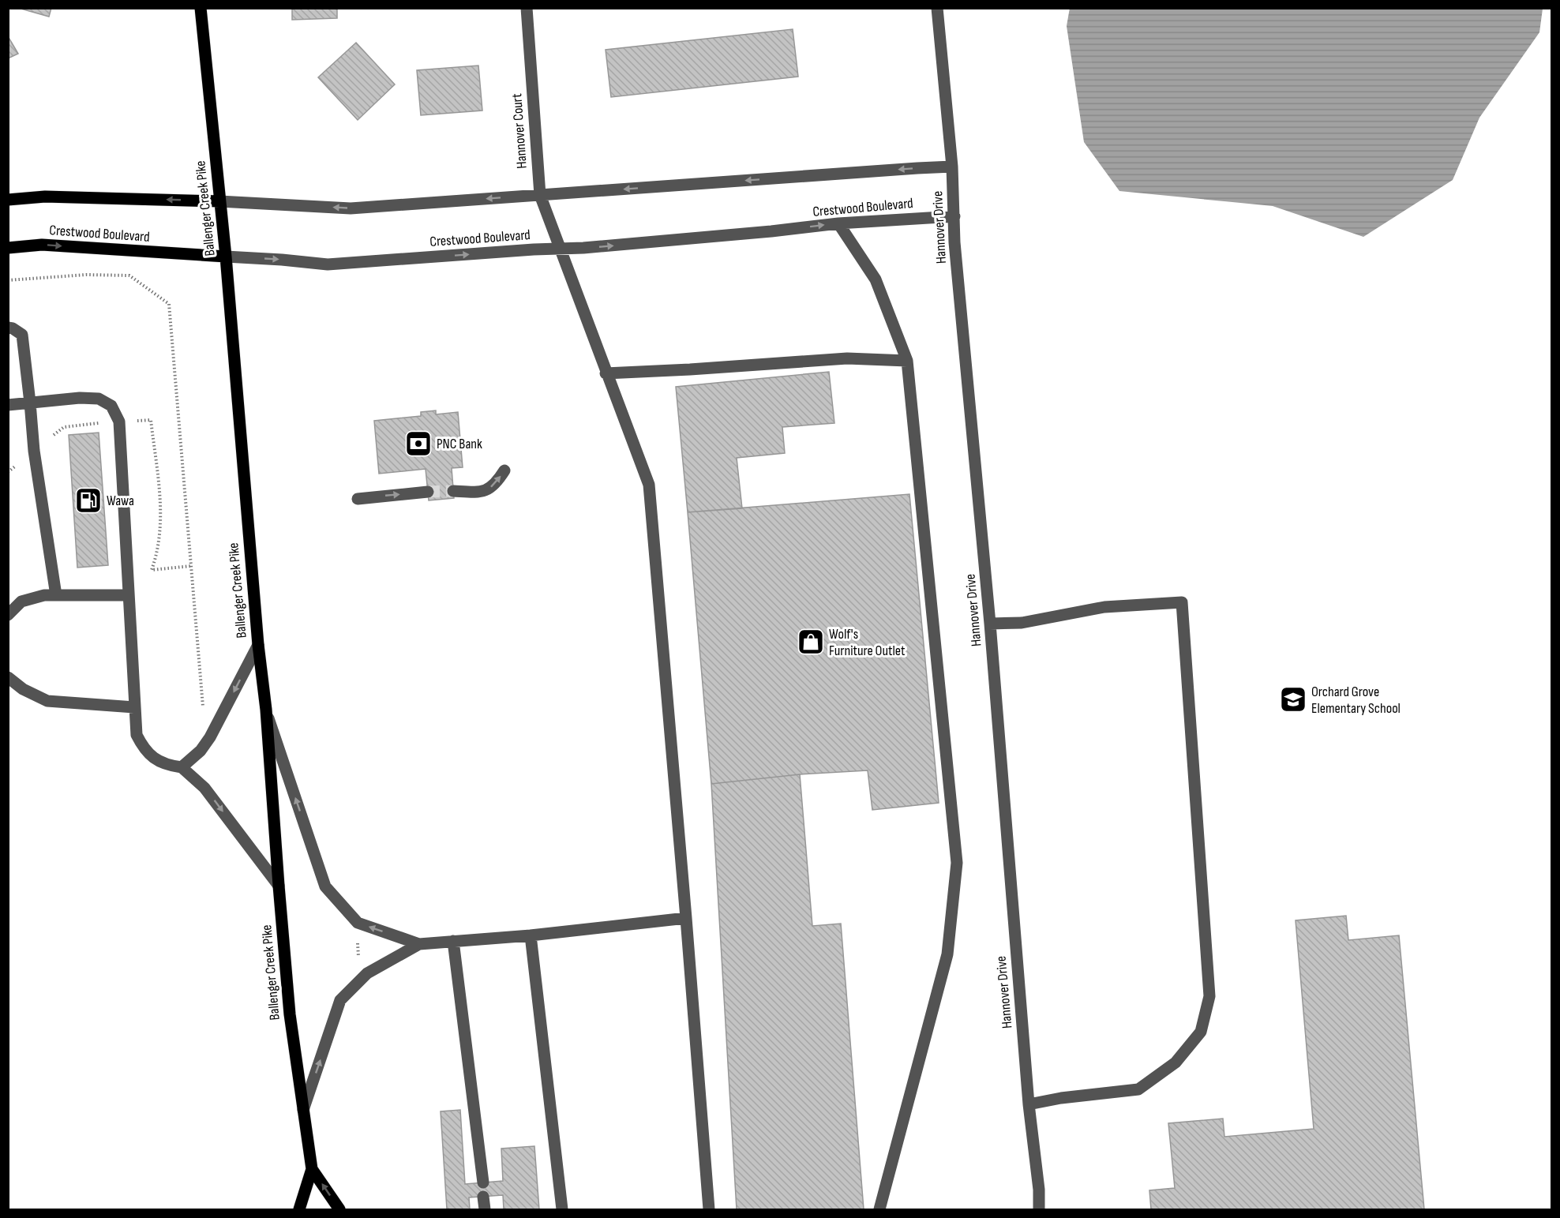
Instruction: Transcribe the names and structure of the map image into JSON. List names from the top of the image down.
{
  "streets": {
    "main road": ["Crestwood Boulevard", "Ballenger Creek Pike"],
    "street": ["Hannover Court", "Hannover Drive"]
  },
  "crossings": [
    ["Hannover Court", "Crestwood Boulevard"],
    ["Crestwood Boulevard", "Ballenger Creek Pike"],
    ["Crestwood Boulevard", "Hannover Drive"]
  ],
  "places": {
    "bank": ["PNC Bank"],
    "fuel station": ["Wawa"],
    "shop": ["Wolf's Furniture Outlet"],
    "school or university": ["Orchard Grove Elementary School"]
  }
}
